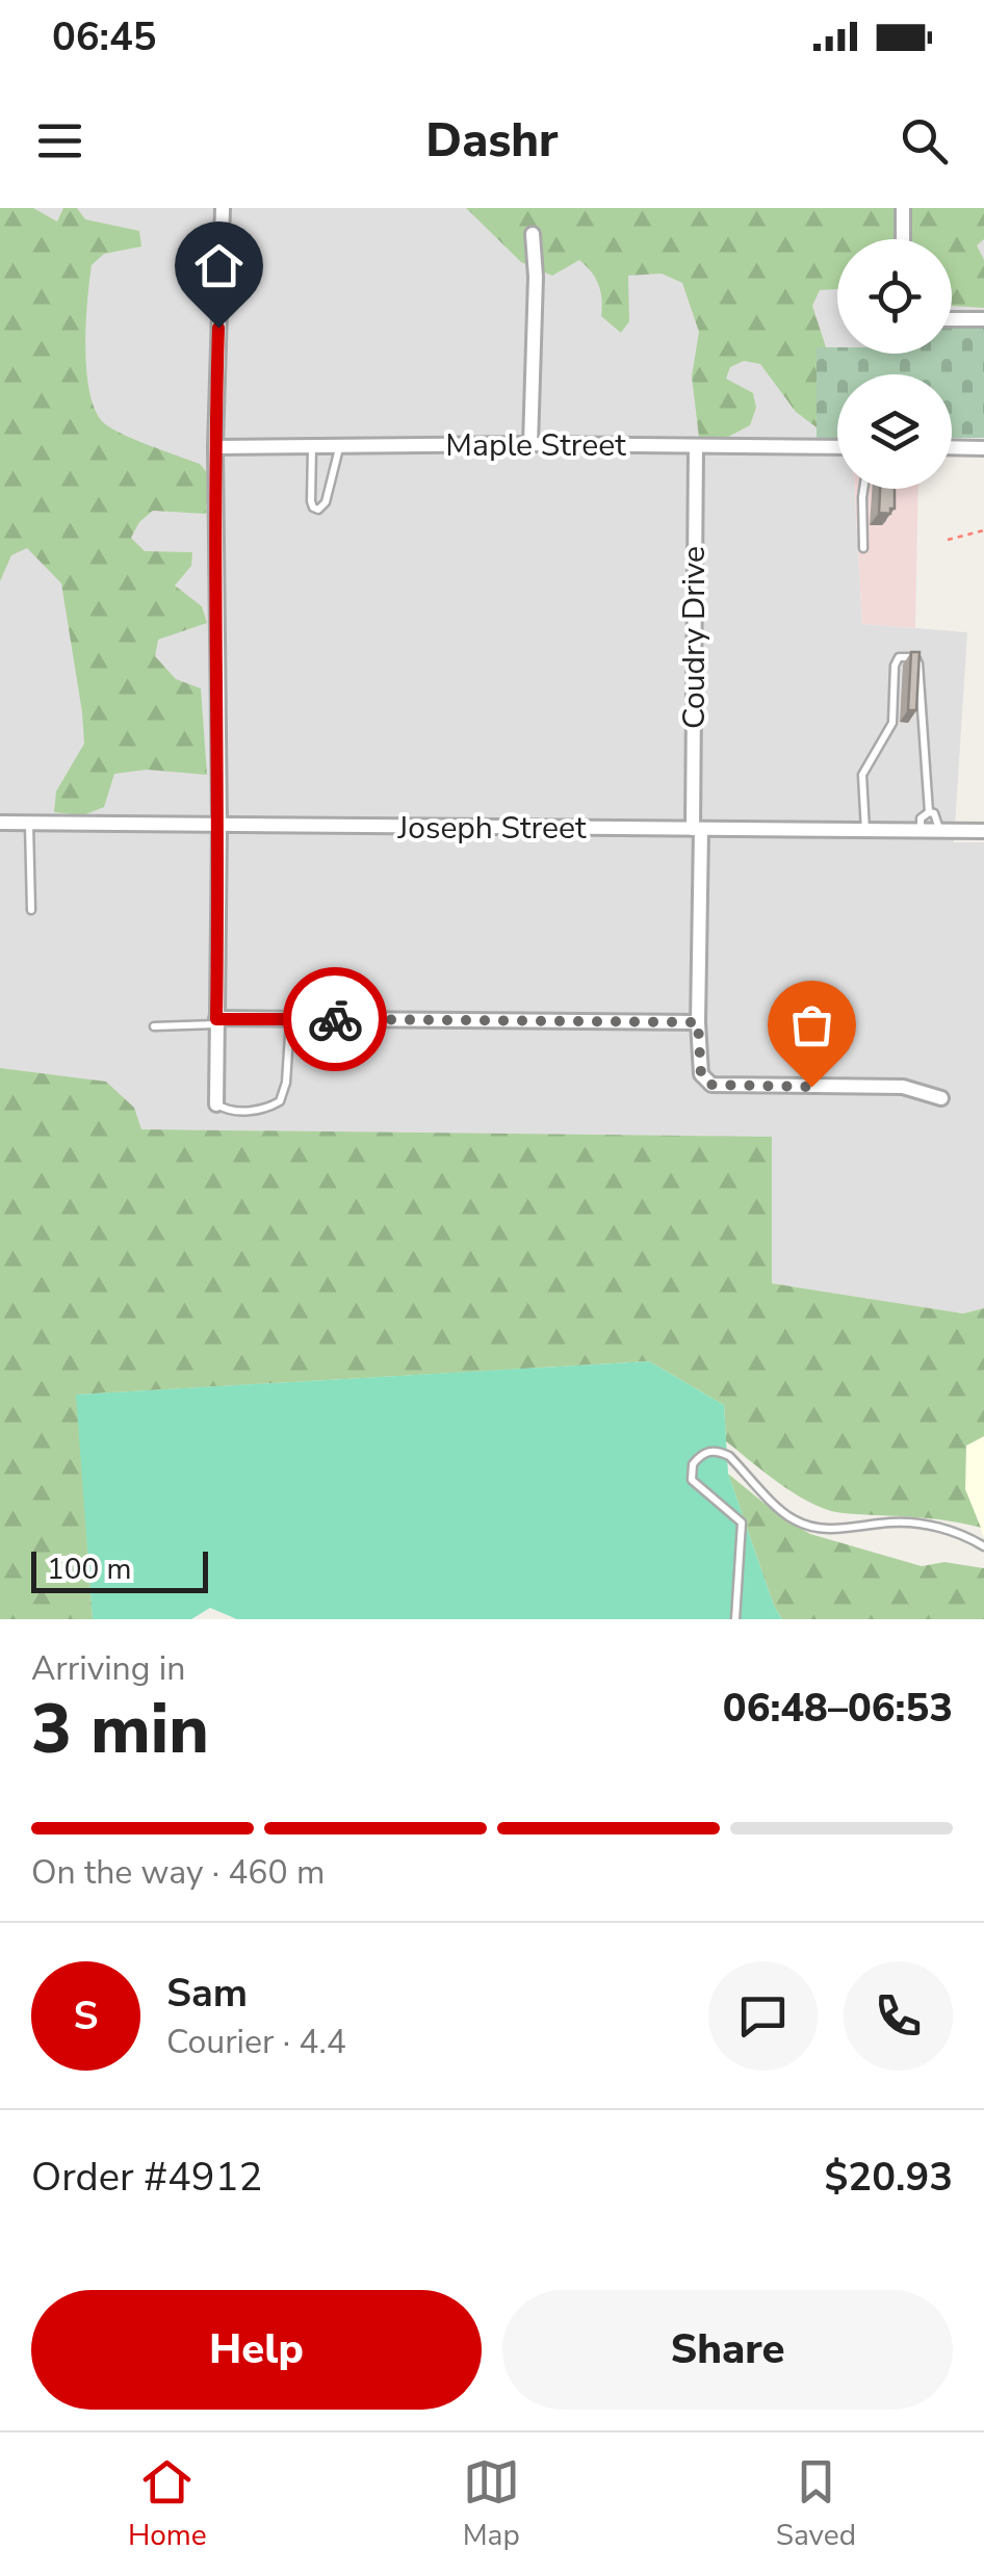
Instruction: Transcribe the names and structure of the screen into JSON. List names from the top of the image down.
{
  "streets": {
    "street": ["Maple Street", "Coudry Drive", "Joseph Street"]
  },
  "crossings": [
    ["Maple Street", "Coudry Drive"],
    ["Coudry Drive", "Joseph Street"]
  ],
  "scale_bar": "100 m",
  "page": {
    "status": "06:45",
    "header": "Dashr",
    "scale": "100 m",
    "heading": ["3 min", "Arriving in", "06:48–06:53"],
    "panel": [
      "Sam",
      "Courier · 4.4",
      "Order #4912",
      "$20.93"
    ],
    "bar": "On the way · 460 m",
    "round": "S",
    "buttons": ["Help", "Share"],
    "tabs": ["Home", "Map", "Saved"]
  }
}
